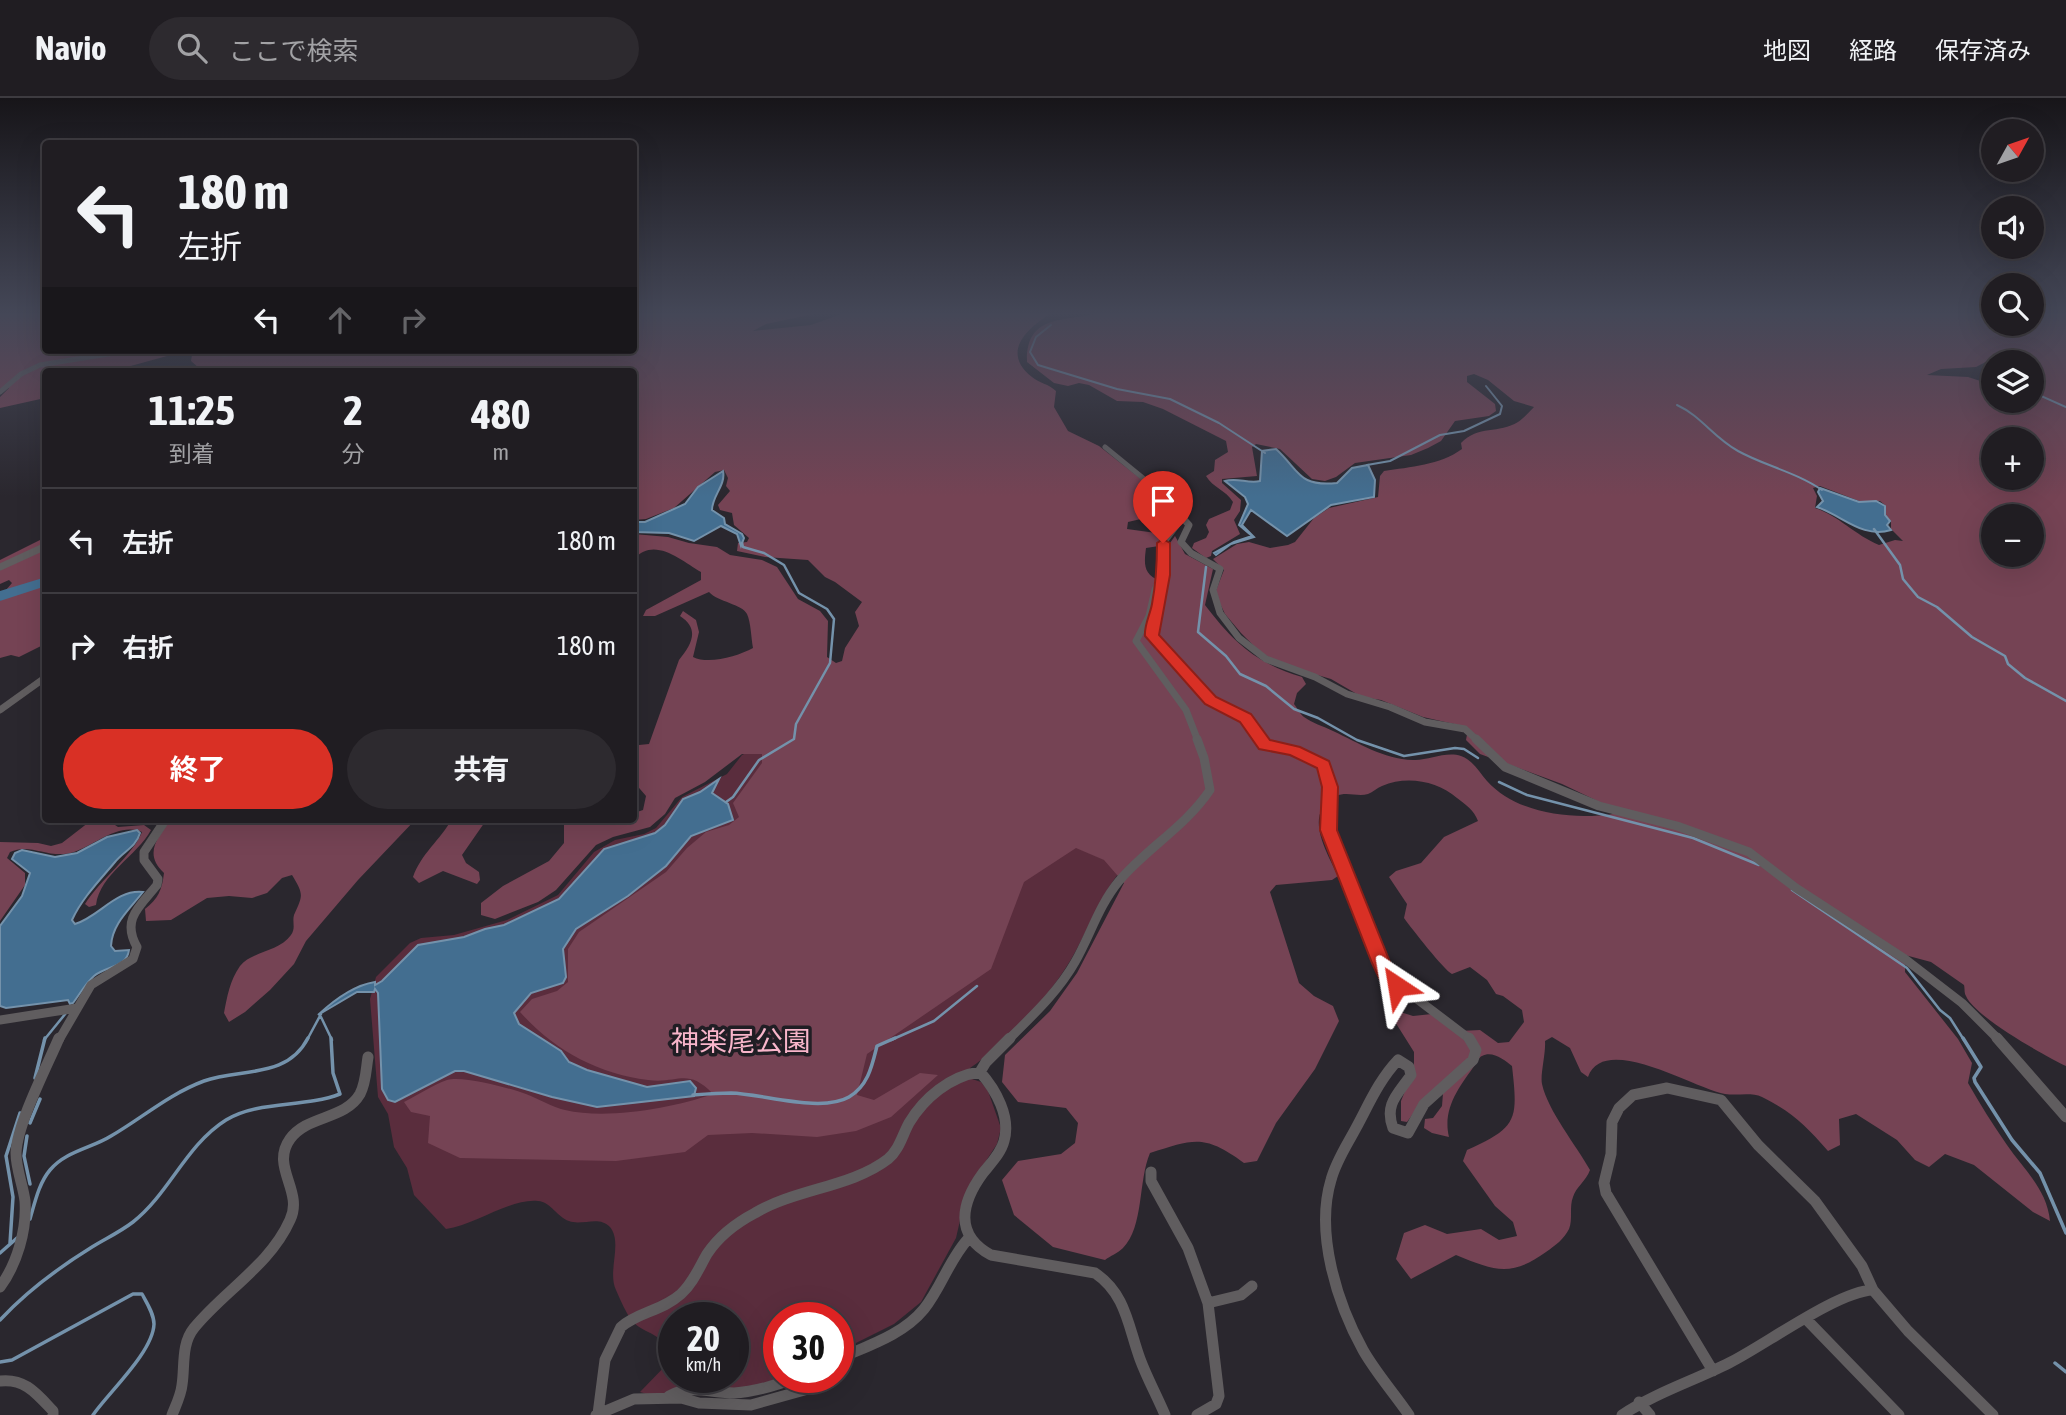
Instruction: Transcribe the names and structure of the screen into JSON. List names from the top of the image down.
{
  "parks": ["神楽尾公園"],
  "north": "top right",
  "page": {
    "header": "Navio",
    "search": "ここで検索",
    "nav": ["地図", "経路", "保存済み"],
    "map_buttons": ["+", "−"],
    "turn": ["180 m", "左折"],
    "eta": [
      "11:25",
      "到着",
      "2",
      "分",
      "480",
      "m"
    ],
    "list": [
      {
        "name": "左折",
        "value": "180 m"
      },
      {
        "name": "右折",
        "value": "180 m"
      }
    ],
    "buttons": ["終了", "共有"],
    "speed": "20 km/h",
    "limit": "30"
  }
}
